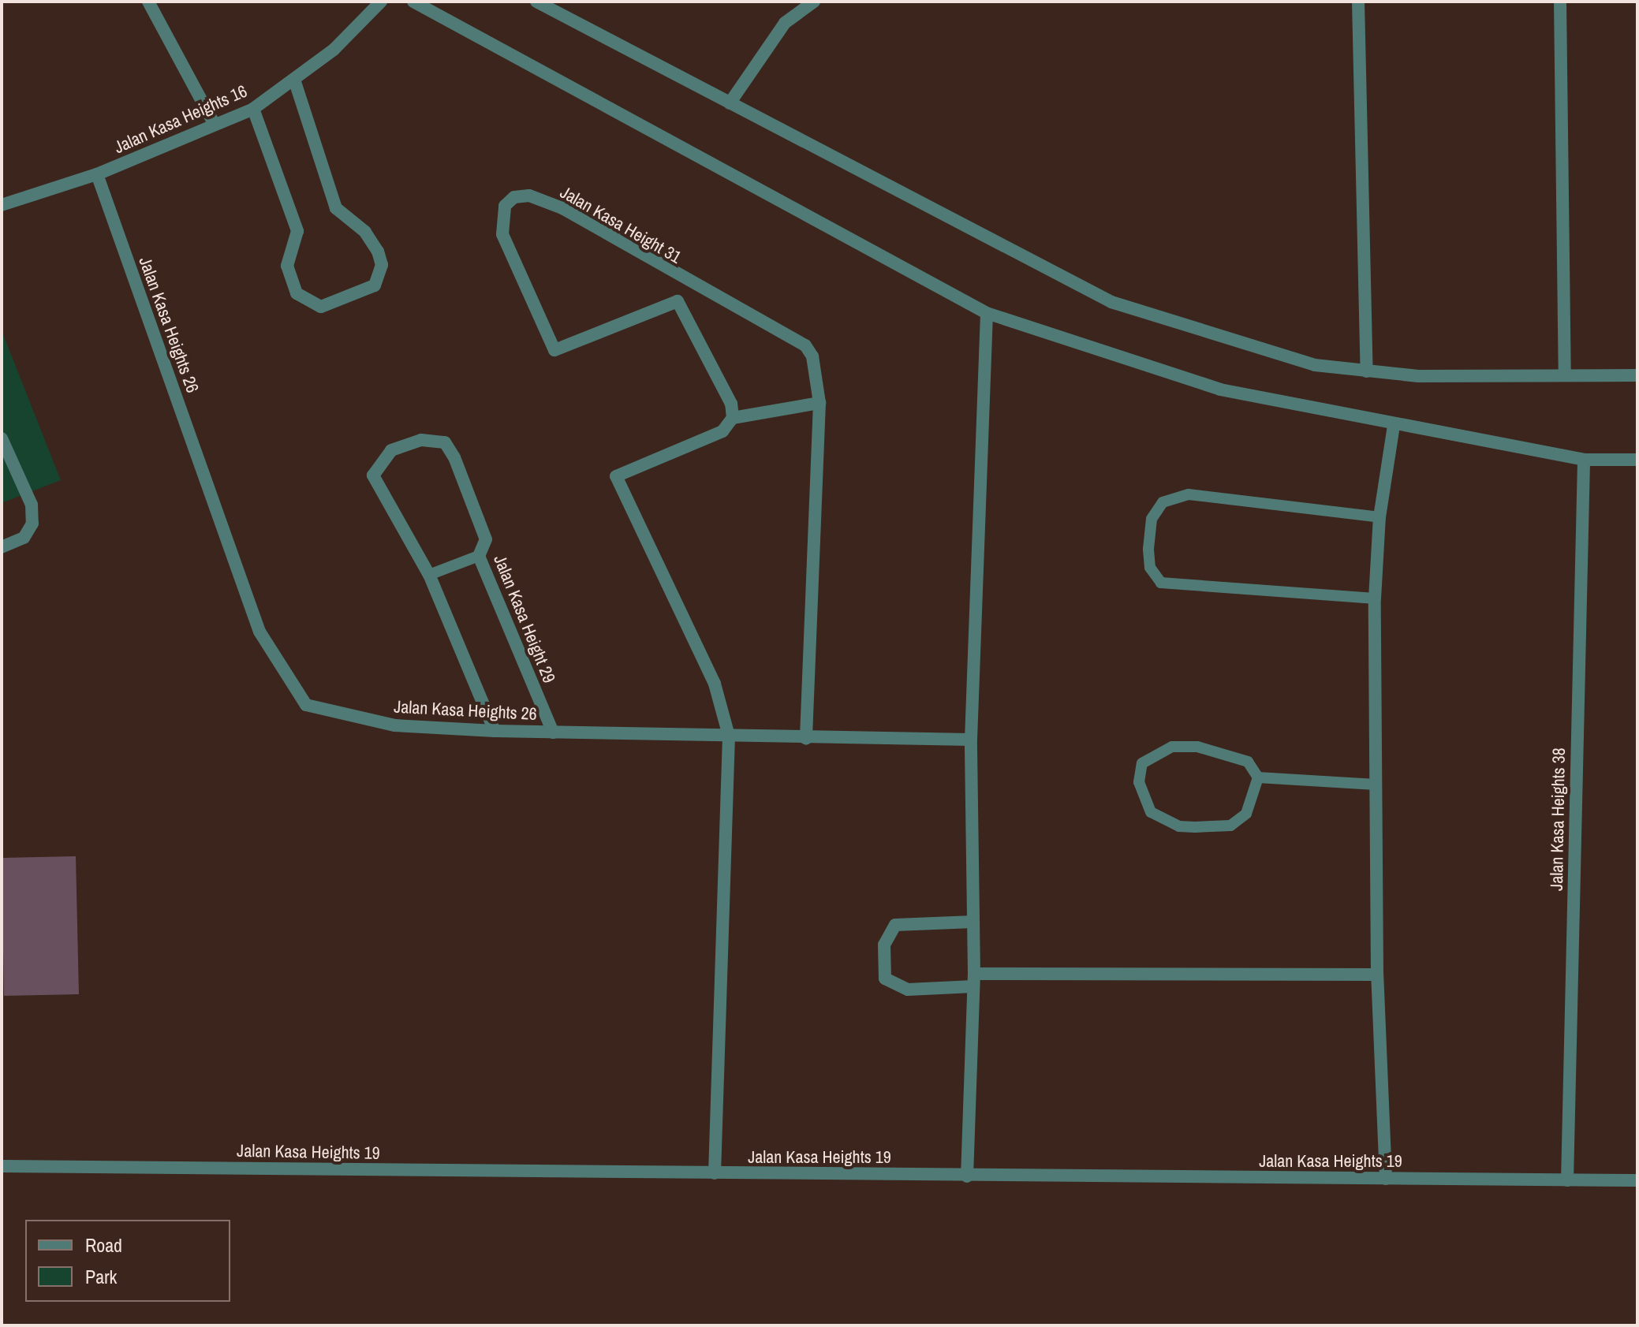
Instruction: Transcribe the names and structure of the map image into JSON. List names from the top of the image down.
{
  "streets": {
    "street": [
      "Jalan Kasa Heights 16",
      "Jalan Kasa Height 31",
      "Jalan Kasa Heights 26",
      "Jalan Kasa Height 29",
      "Jalan Kasa Heights 38",
      "Jalan Kasa Heights 19"
    ]
  },
  "crossings": [
    ["Jalan Kasa Heights 16", "Jalan Kasa Heights 26"],
    ["Jalan Kasa Height 31", "Jalan Kasa Heights 26"],
    ["Jalan Kasa Heights 26", "Jalan Kasa Height 29"],
    ["Jalan Kasa Heights 38", "Jalan Kasa Heights 19"]
  ],
  "legend": ["Road", "Park"]
}
